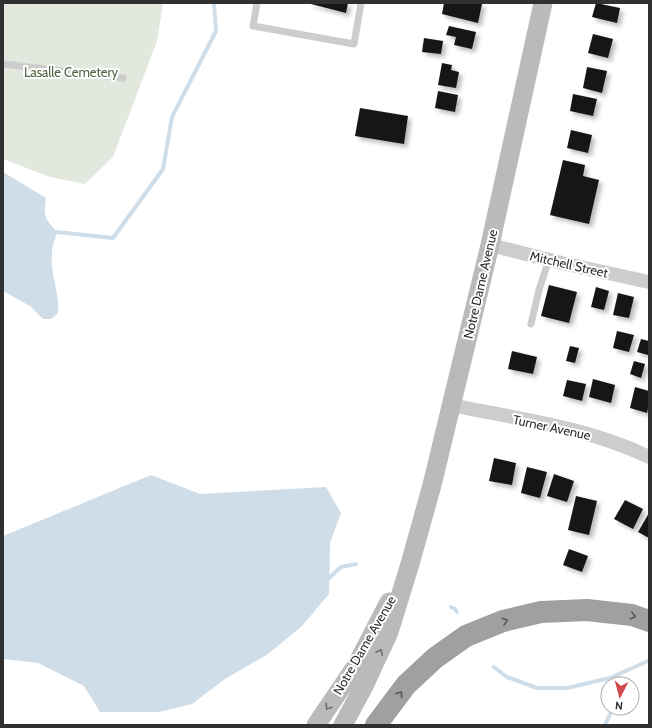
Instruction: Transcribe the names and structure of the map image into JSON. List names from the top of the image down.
{
  "streets": {
    "main road": ["Notre Dame Avenue"],
    "street": ["Mitchell Street", "Turner Avenue"]
  },
  "crossings": [
    ["Mitchell Street", "Notre Dame Avenue"],
    ["Notre Dame Avenue", "Turner Avenue"]
  ],
  "parks": ["Lasalle Cemetery"],
  "north": "bottom"
}
